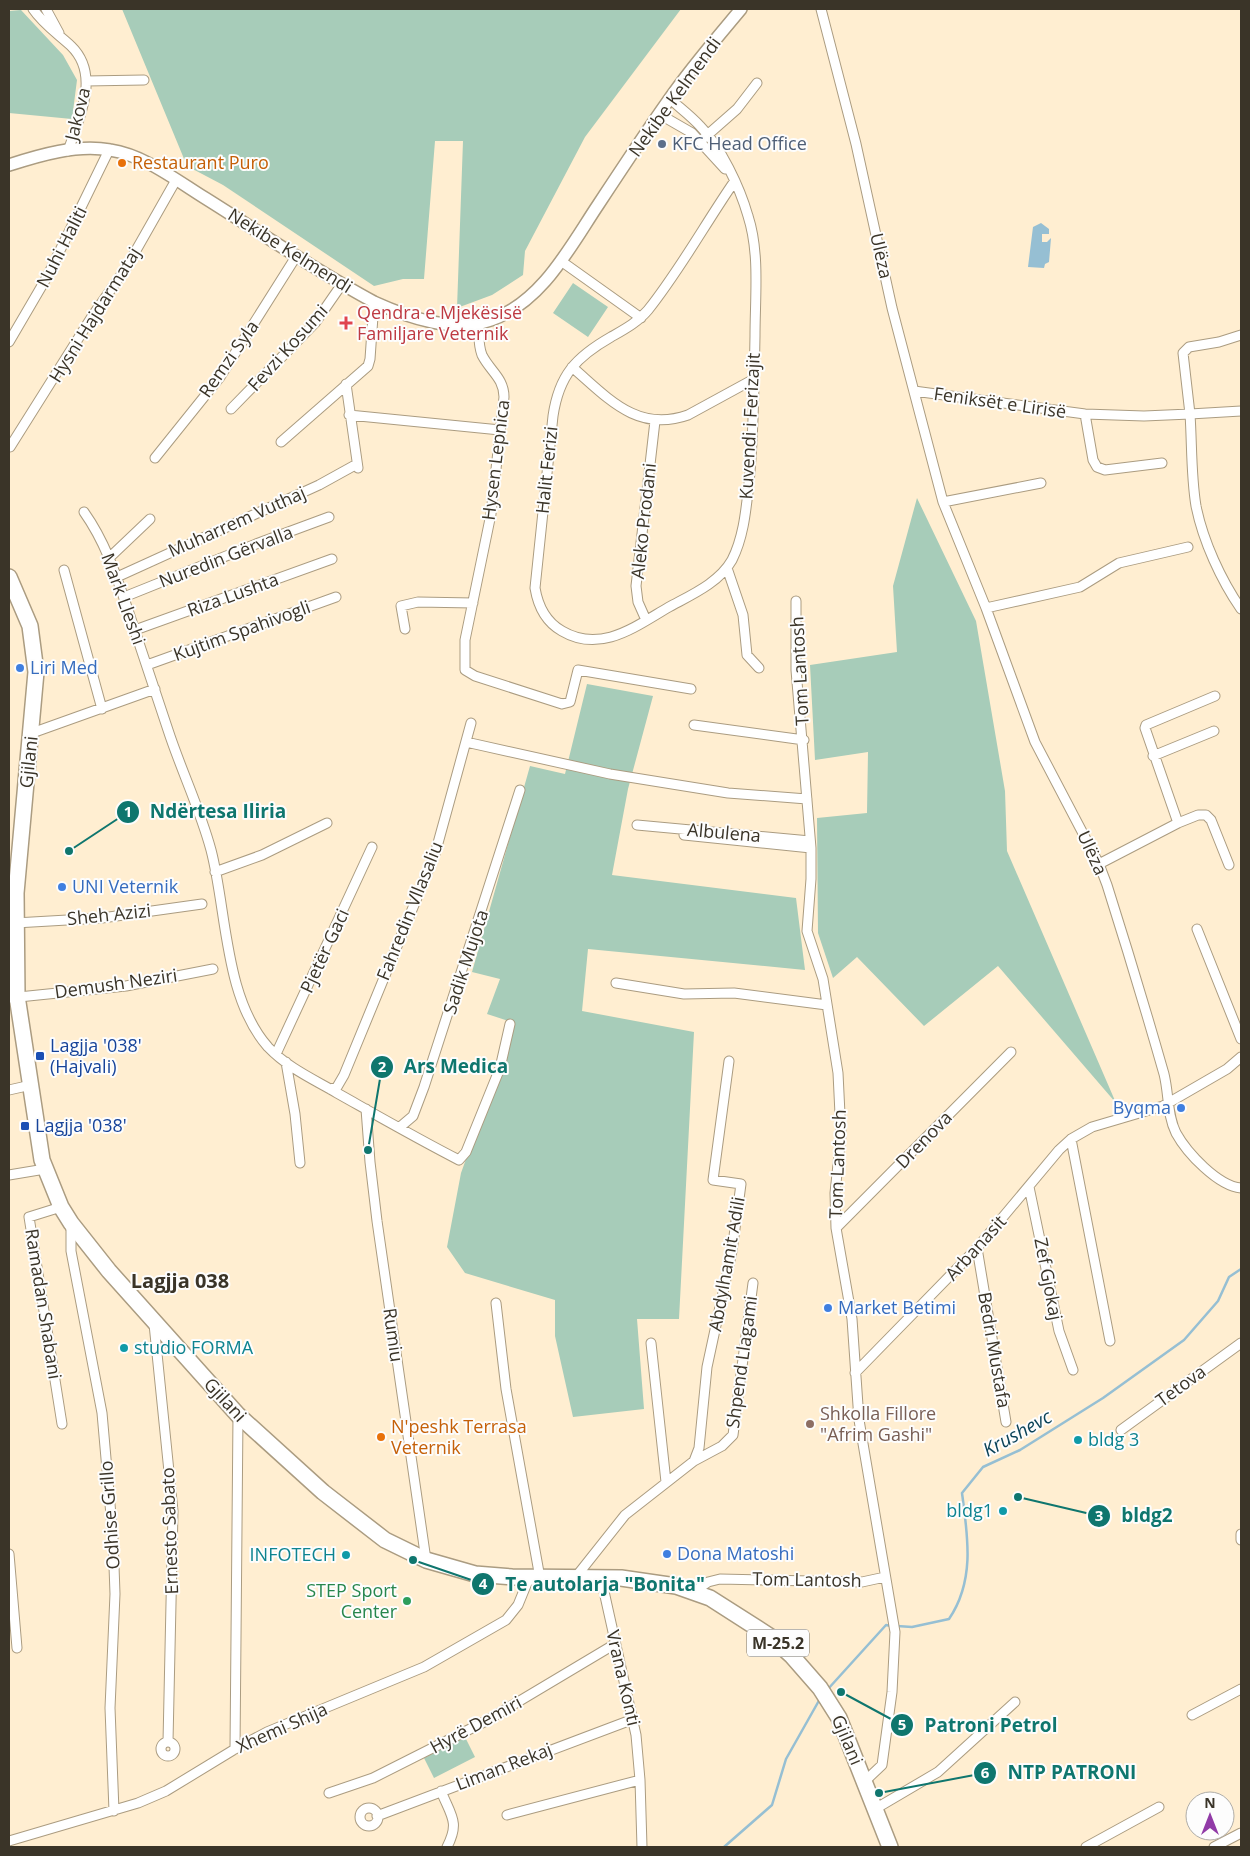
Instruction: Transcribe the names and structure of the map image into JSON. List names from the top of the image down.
{
  "streets": {
    "main road": ["Gjilani", "M-25.2"],
    "street": [
      "Nekibe Kelmendi",
      "Jakova",
      "Nuhi Haliti",
      "Ulëza",
      "Hysni Hajdarmataj",
      "Fevzi Kosumi",
      "Remzi Syla",
      "Feniksët e Lirisë",
      "Kuvendi i Ferizajit",
      "Hysen Lepnica",
      "Halit Ferizi",
      "Aleko Prodani",
      "Muharrem Vuthaj",
      "Nuredin Gërvalla",
      "Riza Lushta",
      "Mark Lleshi",
      "Kujtim Spahivogli",
      "Tom Lantosh",
      "Albulena",
      "Fahredin Vllasaliu",
      "Sheh Azizi",
      "Pjetër Gaci",
      "Sadik Mujota",
      "Demush Neziri",
      "Drenova",
      "Arbanasit",
      "Abdylhamit Adili",
      "Zef Gjokaj",
      "Ramadan Shabani",
      "Rumiu",
      "Bedri Mustafa",
      "Shpend Llagami",
      "Tetova",
      "Odhise Grillo",
      "Ernesto Sabato",
      "Vrana Konti",
      "Hyrë Demiri",
      "Xhemi Shija",
      "Liman Rekaj"
    ]
  },
  "crossings": [
    ["Nekibe Kelmendi", "Jakova"],
    ["Nekibe Kelmendi", "Nuhi Haliti"],
    ["Nekibe Kelmendi", "Hysni Hajdarmataj"],
    ["Nekibe Kelmendi", "Fevzi Kosumi"],
    ["Nekibe Kelmendi", "Remzi Syla"],
    ["Nekibe Kelmendi", "Hysen Lepnica"],
    ["Ulëza", "Feniksët e Lirisë"],
    ["Ulëza", "Arbanasit"],
    ["Kuvendi i Ferizajit", "Halit Ferizi"],
    ["Halit Ferizi", "Aleko Prodani"],
    ["Muharrem Vuthaj", "Mark Lleshi"],
    ["Nuredin Gërvalla", "Mark Lleshi"],
    ["Riza Lushta", "Mark Lleshi"],
    ["Mark Lleshi", "Kujtim Spahivogli"],
    ["Mark Lleshi", "Fahredin Vllasaliu"],
    ["Mark Lleshi", "Pjetër Gaci"],
    ["Mark Lleshi", "Sadik Mujota"],
    ["Mark Lleshi", "Rumiu"],
    ["Tom Lantosh", "Gjilani"],
    ["Tom Lantosh", "Albulena"],
    ["Tom Lantosh", "Drenova"],
    ["Tom Lantosh", "Arbanasit"],
    ["Gjilani", "Sheh Azizi"],
    ["Gjilani", "Demush Neziri"],
    ["Gjilani", "Ramadan Shabani"],
    ["Gjilani", "Rumiu"],
    ["Gjilani", "Shpend Llagami"],
    ["Gjilani", "Odhise Grillo"],
    ["Gjilani", "Ernesto Sabato"],
    ["Gjilani", "Vrana Konti"],
    ["Gjilani", "Xhemi Shija"],
    ["Arbanasit", "Zef Gjokaj"],
    ["Arbanasit", "Bedri Mustafa"],
    ["Abdylhamit Adili", "Shpend Llagami"],
    ["Odhise Grillo", "Xhemi Shija"],
    ["Vrana Konti", "Hyrë Demiri"],
    ["Vrana Konti", "Liman Rekaj"]
  ],
  "districts": ["Lagjja 038"],
  "water": ["Krushevc"],
  "places": {
    "other": [
      "KFC Head Office",
      "Restaurant Puro",
      "Liri Med",
      "Ndërtesa Iliria",
      "UNI Veternik",
      "Byqma",
      "Ars Medica",
      "Market Betimi",
      "studio FORMA",
      "Shkolla Fillore \"Afrim Gashi\"",
      "N'peshk Terrasa Veternik",
      "bldg 3",
      "bldg2",
      "bldg1",
      "Dona Matoshi",
      "INFOTECH",
      "Te autolarja \"Bonita\"",
      "STEP Sport Center",
      "Patroni Petrol",
      "NTP PATRONI"
    ],
    "health": ["Qendra e Mjekësisë Familjare Veternik"],
    "transit": ["Lagjja '038' (Hajvali)", "Lagjja '038'"]
  },
  "north": "top"
}
